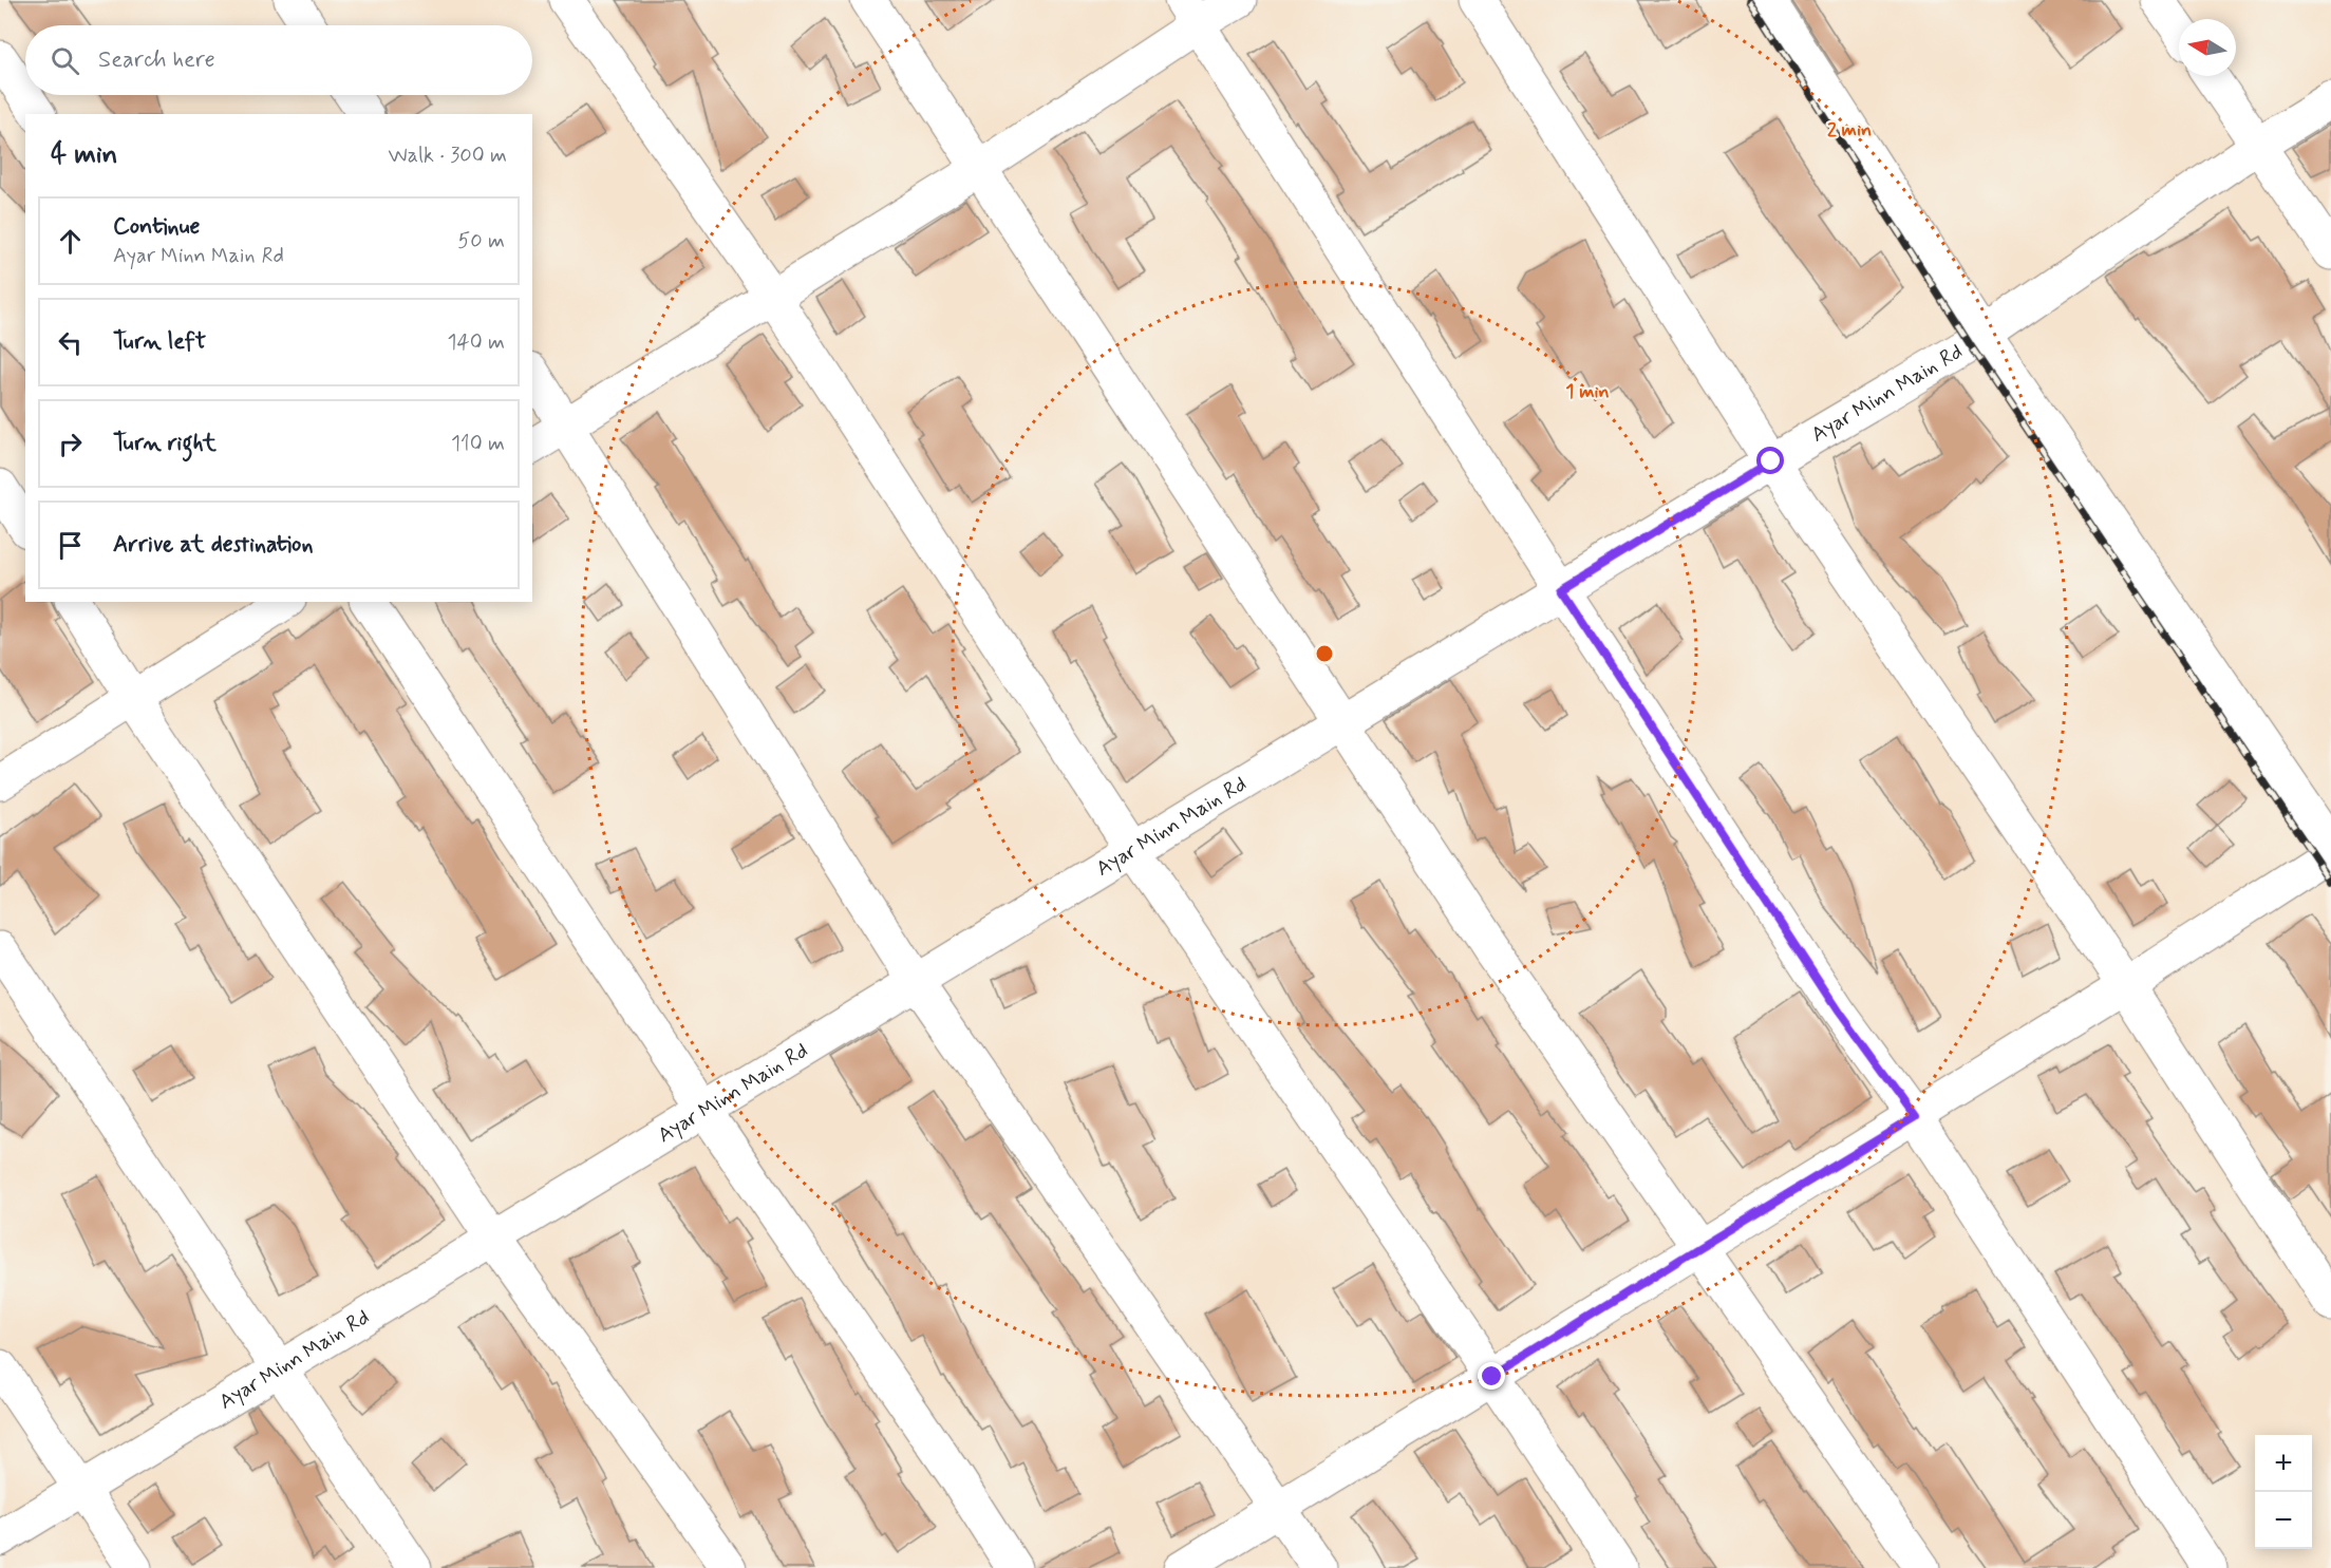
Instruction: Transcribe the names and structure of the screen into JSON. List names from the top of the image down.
{
  "streets": {
    "street": ["Ayar Minn Main Rd"]
  },
  "north": "left",
  "page": {
    "search": "Search here",
    "heading": ["4 min", "Walk · 300 m"],
    "list": [
      ["Continue", "Ayar Minn Main Rd", "50 m"],
      ["Turn left", "140 m"],
      ["Turn right", "110 m"],
      "Arrive at destination"
    ],
    "map_buttons": ["+", "−"]
  },
  "rings": ["2 min", "1 min"]
}
